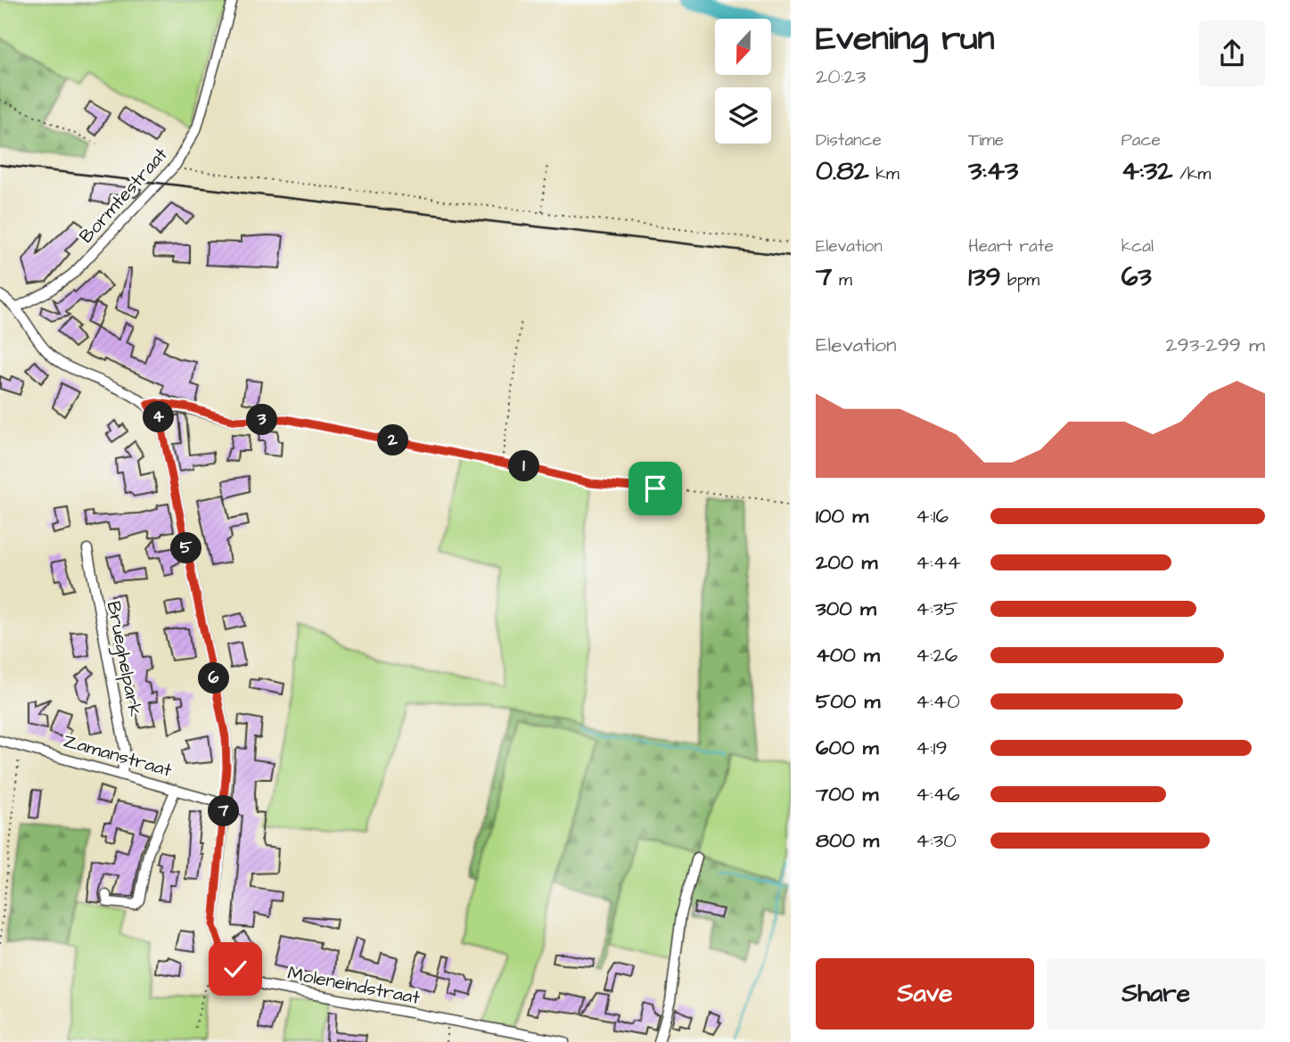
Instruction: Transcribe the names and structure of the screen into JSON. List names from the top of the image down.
{
  "streets": {
    "street": [
      "Bormtestraat",
      "Brueghelpark",
      "Zamanstraat",
      "Moleneindstraat"
    ]
  },
  "crossings": [
    ["Brueghelpark", "Zamanstraat"],
    ["Zamanstraat", "Moleneindstraat"]
  ],
  "north": "bottom",
  "page": {
    "heading": ["Evening run", "20:23"],
    "stats": [
      ["Distance", "0.82 km"],
      ["Time", "3:43"],
      ["Pace", "4:32 /km"],
      ["Elevation", "7 m"],
      ["Heart rate", "139 bpm"],
      ["kcal", "63"]
    ],
    "chart": ["Elevation", "293–299 m"],
    "pins": [
      "4",
      "3",
      "2",
      "1",
      "5",
      "6",
      "7"
    ],
    "list": [
      {
        "name": "100 m",
        "note": "4:16"
      },
      {
        "name": "200 m",
        "note": "4:44"
      },
      {
        "name": "300 m",
        "note": "4:35"
      },
      {
        "name": "400 m",
        "note": "4:26"
      },
      {
        "name": "500 m",
        "note": "4:40"
      },
      {
        "name": "600 m",
        "note": "4:19"
      },
      {
        "name": "700 m",
        "note": "4:46"
      },
      {
        "name": "800 m",
        "note": "4:30"
      }
    ],
    "buttons": ["Save", "Share"]
  }
}
